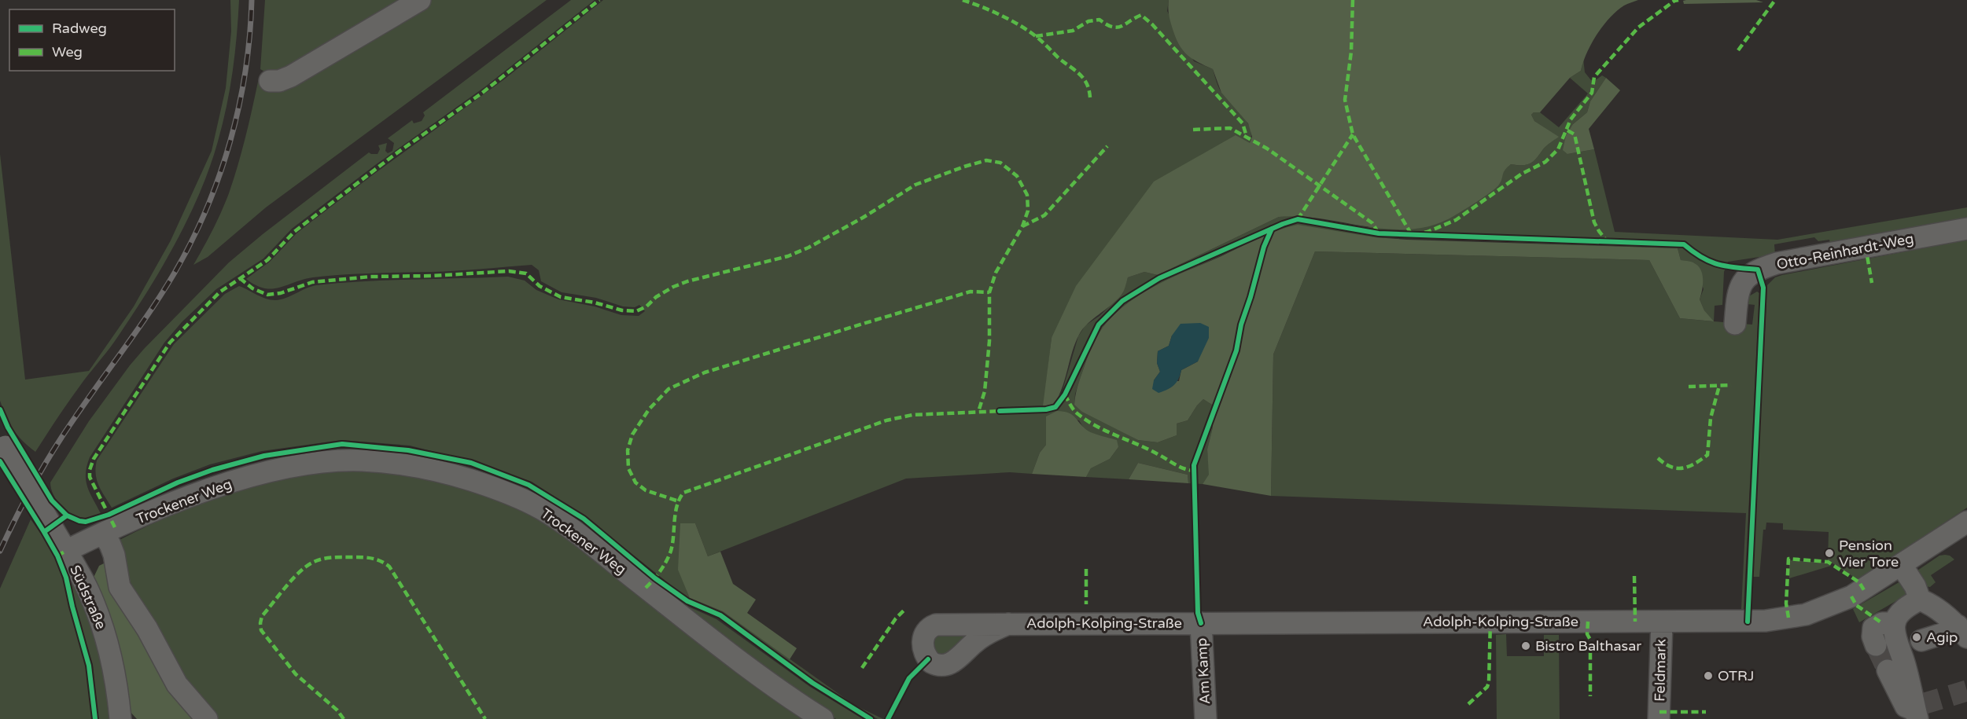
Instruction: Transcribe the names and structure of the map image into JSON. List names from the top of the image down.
{
  "streets": {
    "street": [
      "Otto-Reinhardt-Weg",
      "Trockener Weg",
      "Südstraße",
      "Adolph-Kolping-Straße",
      "Feldmark",
      "Am Kamp"
    ]
  },
  "crossings": [
    ["Trockener Weg", "Südstraße"],
    ["Adolph-Kolping-Straße", "Feldmark"],
    ["Adolph-Kolping-Straße", "Am Kamp"]
  ],
  "places": [
    "Pension Vier Tore",
    "Agip",
    "Bistro Balthasar",
    "OTRJ"
  ],
  "legend": ["Radweg", "Weg"]
}
